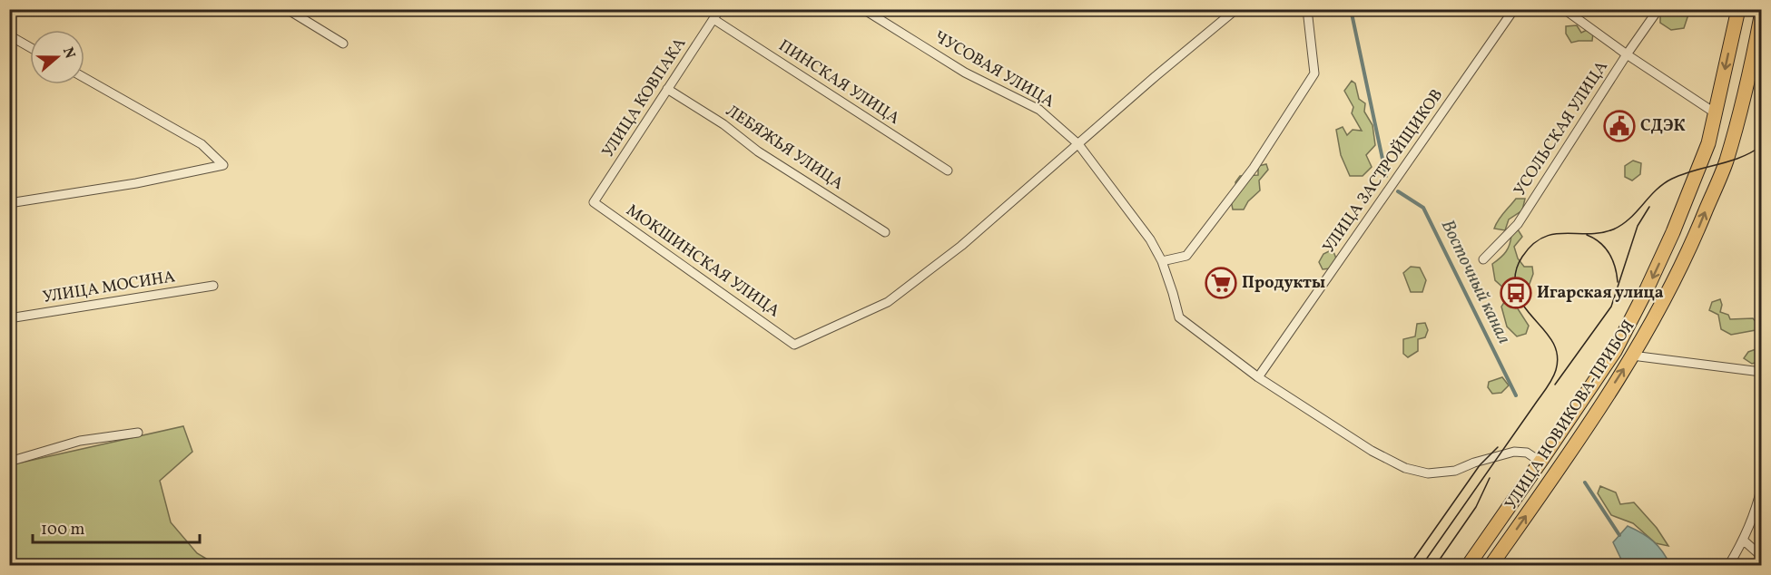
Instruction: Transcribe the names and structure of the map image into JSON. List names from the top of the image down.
{
  "streets": {
    "main road": ["УЛИЦА НОВИКОВА-ПРИБОЯ"],
    "street": [
      "ЧУСОВАЯ УЛИЦА",
      "ПИНСКАЯ УЛИЦА",
      "УЛИЦА КОВПАКА",
      "УСОЛЬСКАЯ УЛИЦА",
      "ЛЕБЯЖЬЯ УЛИЦА",
      "УЛИЦА ЗАСТРОЙЩИКОВ",
      "МОКШИНСКАЯ УЛИЦА",
      "УЛИЦА МОСИНА"
    ]
  },
  "crossings": [
    ["ЧУСОВАЯ УЛИЦА", "УЛИЦА ЗАСТРОЙЩИКОВ"],
    ["ЧУСОВАЯ УЛИЦА", "МОКШИНСКАЯ УЛИЦА"],
    ["ЧУСОВАЯ УЛИЦА", "УЛИЦА НОВИКОВА-ПРИБОЯ"],
    ["ПИНСКАЯ УЛИЦА", "УЛИЦА КОВПАКА"],
    ["УЛИЦА КОВПАКА", "ЛЕБЯЖЬЯ УЛИЦА"],
    ["УЛИЦА КОВПАКА", "МОКШИНСКАЯ УЛИЦА"]
  ],
  "water": ["Восточный канал"],
  "places": {
    "public building": ["СДЭК"],
    "supermarket": ["Продукты"],
    "bus stop": ["Игарская улица"]
  },
  "scale_bar": "100 m",
  "north": "right"
}
